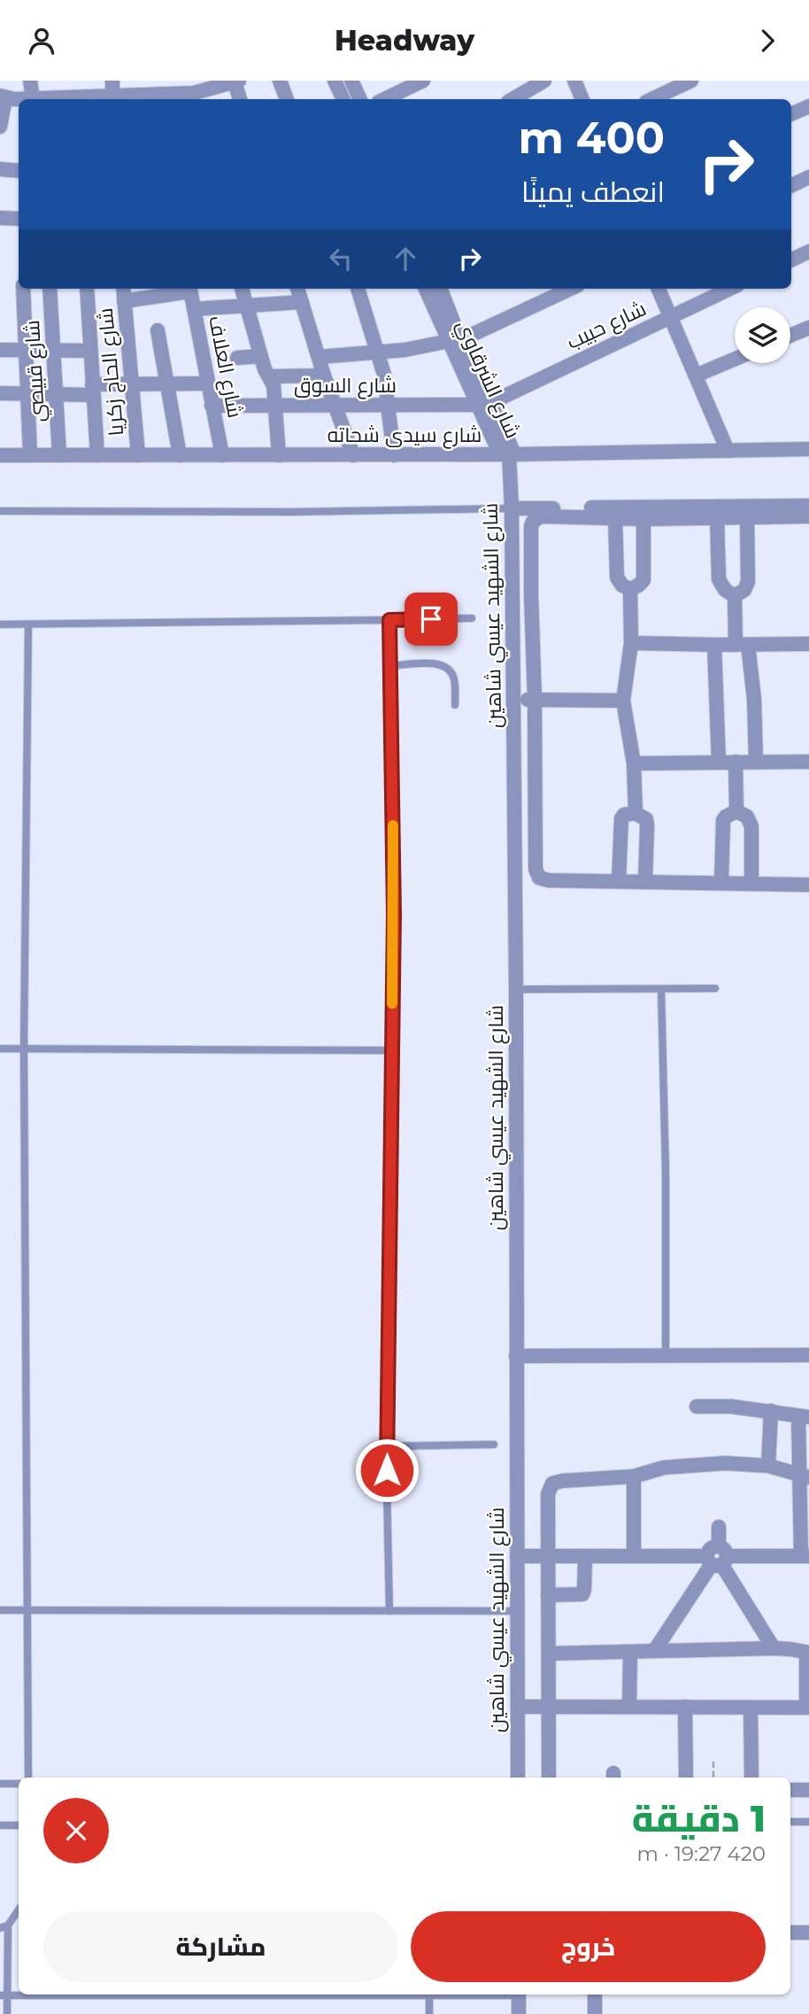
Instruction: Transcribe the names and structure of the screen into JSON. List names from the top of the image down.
{
  "streets": {
    "street": [
      "شارع حبيب",
      "شارع العلاف",
      "شارع قبيصي",
      "شارع الحاج زكريا",
      "شارع الشرقاوي",
      "شارع السوق",
      "شارع سيدى شحاته",
      "شارع الشهيد عيسي شاهين"
    ]
  },
  "crossings": [
    ["شارع حبيب", "شارع الشرقاوي"],
    ["شارع حبيب", "شارع السوق"],
    ["شارع العلاف", "شارع السوق"],
    ["شارع العلاف", "شارع سيدى شحاته"],
    ["شارع قبيصي", "شارع سيدى شحاته"],
    ["شارع الحاج زكريا", "شارع سيدى شحاته"],
    ["شارع الشرقاوي", "شارع السوق"],
    ["شارع الشرقاوي", "شارع سيدى شحاته"],
    ["شارع الشرقاوي", "شارع الشهيد عيسي شاهين"],
    ["شارع سيدى شحاته", "شارع الشهيد عيسي شاهين"]
  ],
  "page": {
    "header": "Headway",
    "turn": ["400 m", "انعطف يمينًا"],
    "heading": ["1 دقيقة", "420 m · 19:27"],
    "buttons": ["خروج", "مشاركة"]
  }
}
